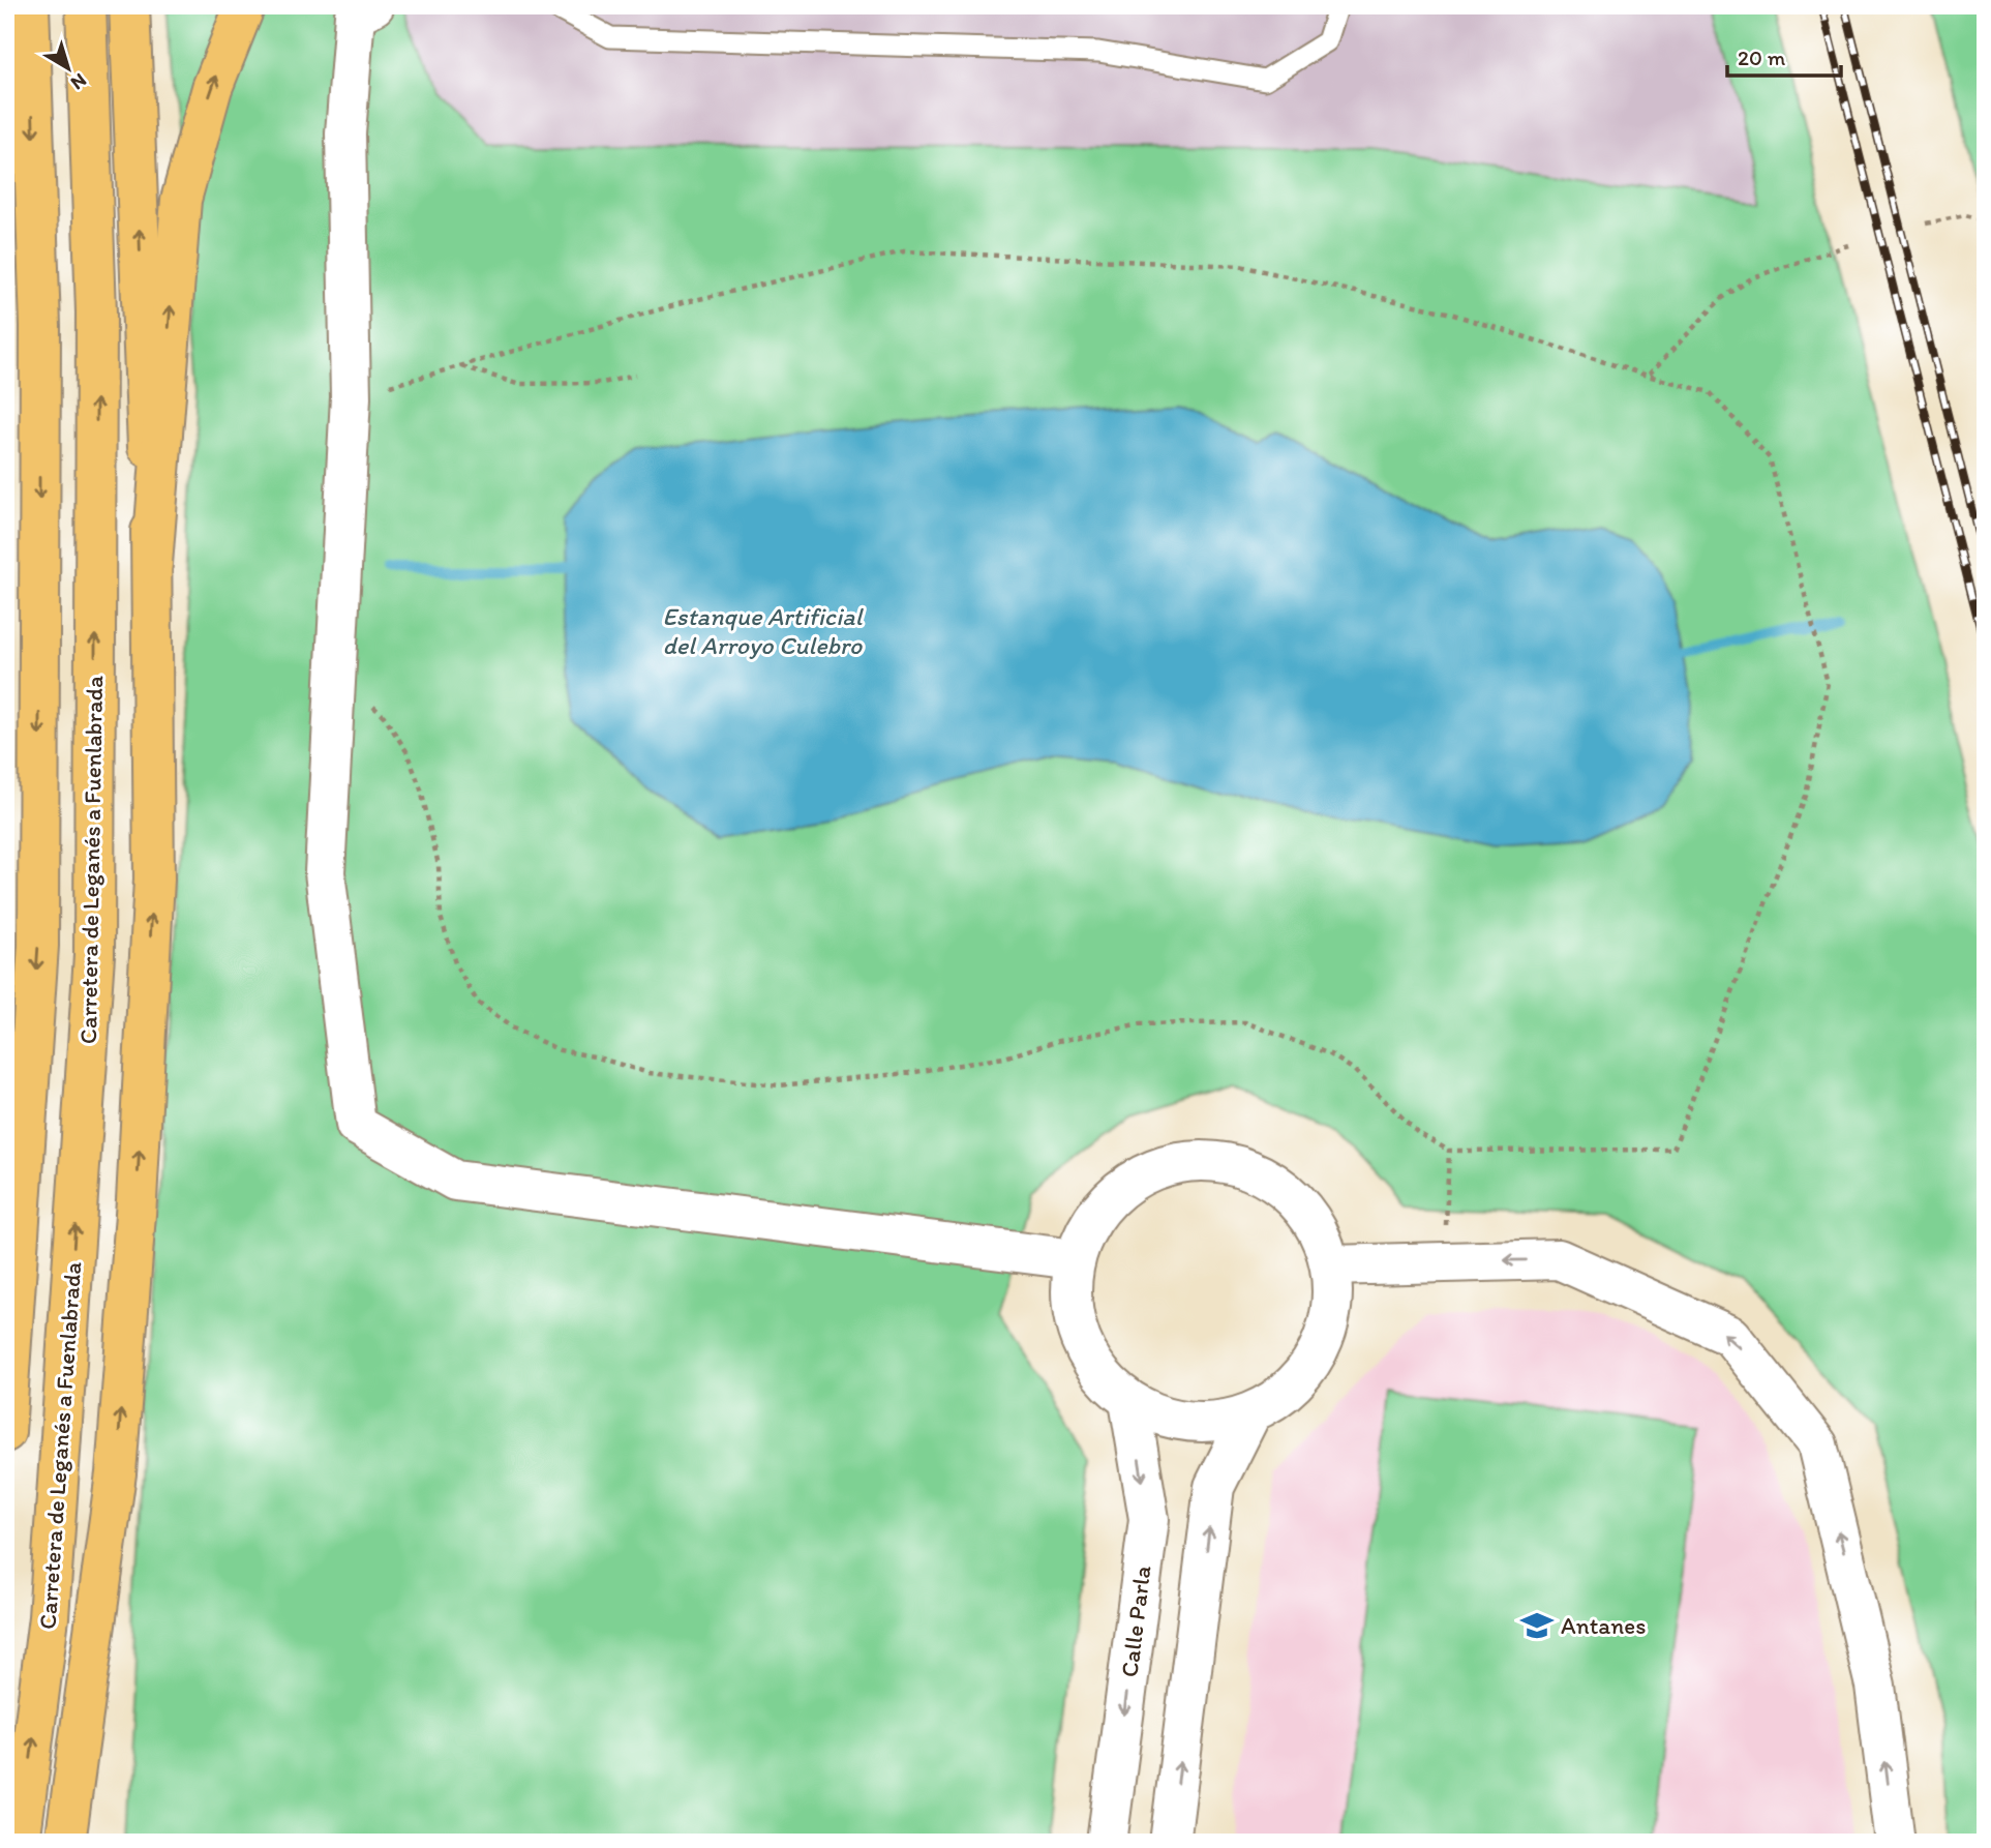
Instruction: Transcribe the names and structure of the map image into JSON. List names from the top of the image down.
{
  "streets": {
    "highway": ["Carretera de Leganés a Fuenlabrada"],
    "street": ["Calle Parla"]
  },
  "water": ["Estanque Artificial del Arroyo Culebro"],
  "places": {
    "school or university": ["Antanes"]
  },
  "scale_bar": "20 m",
  "north": "bottom right"
}
